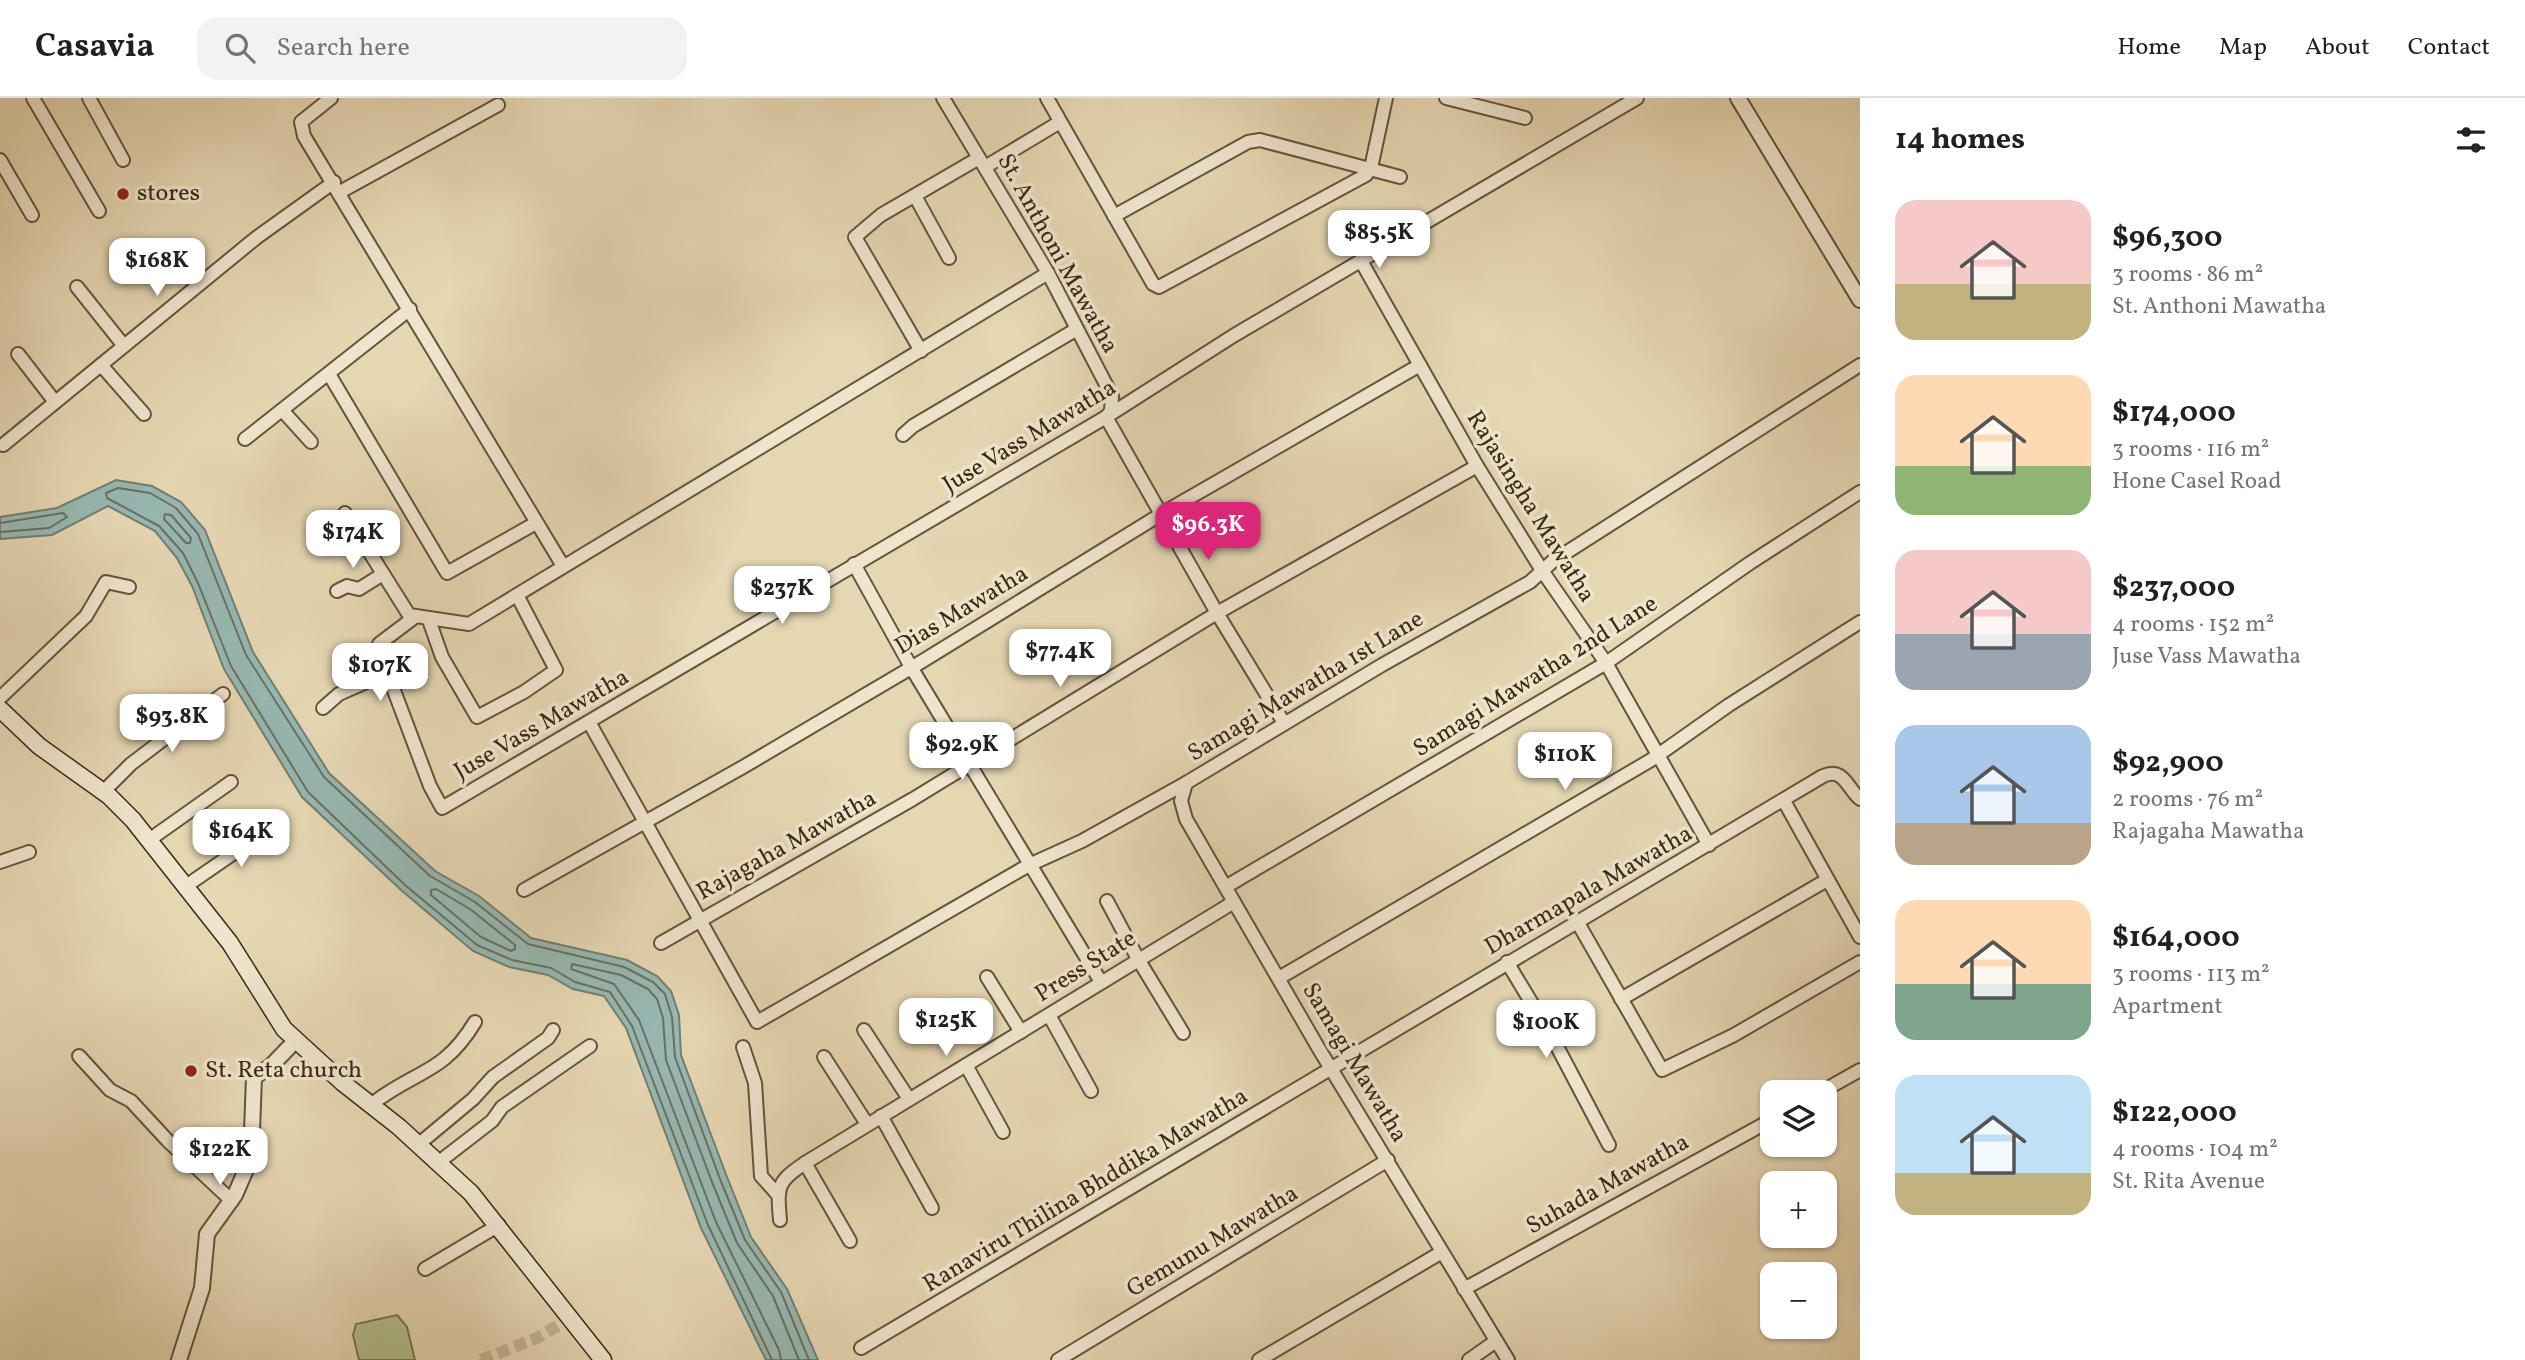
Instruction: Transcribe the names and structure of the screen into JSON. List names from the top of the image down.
{
  "streets": {
    "street": [
      "St. Anthoni Mawatha",
      "Juse Vass Mawatha",
      "Rajasingha Mawatha",
      "Dias Mawatha",
      "Samagi Mawatha 2nd Lane",
      "Samagi Mawatha 1st Lane",
      "Rajagaha Mawatha",
      "Dharmapala Mawatha",
      "Press State",
      "Samagi Mawatha",
      "Suhada Mawatha",
      "Ranaviru Thilina Bhddika Mawatha",
      "Gemunu Mawatha"
    ]
  },
  "crossings": [
    ["St. Anthoni Mawatha", "Juse Vass Mawatha"],
    ["Juse Vass Mawatha", "Rajasingha Mawatha"],
    ["Rajasingha Mawatha", "Dias Mawatha"],
    ["Rajasingha Mawatha", "Samagi Mawatha 2nd Lane"],
    ["Rajasingha Mawatha", "Samagi Mawatha 1st Lane"],
    ["Rajasingha Mawatha", "Rajagaha Mawatha"],
    ["Rajasingha Mawatha", "Dharmapala Mawatha"],
    ["Samagi Mawatha 2nd Lane", "Samagi Mawatha"],
    ["Samagi Mawatha 1st Lane", "Rajagaha Mawatha"],
    ["Samagi Mawatha 1st Lane", "Samagi Mawatha"],
    ["Dharmapala Mawatha", "Samagi Mawatha"],
    ["Dharmapala Mawatha", "Ranaviru Thilina Bhddika Mawatha"],
    ["Press State", "Samagi Mawatha"],
    ["Samagi Mawatha", "Suhada Mawatha"],
    ["Samagi Mawatha", "Ranaviru Thilina Bhddika Mawatha"],
    ["Samagi Mawatha", "Gemunu Mawatha"]
  ],
  "places": ["stores", "St. Reta church"],
  "page": {
    "header": "Casavia",
    "search": "Search here",
    "nav": [
      "Home",
      "Map",
      "About",
      "Contact"
    ],
    "heading": "14 homes",
    "list": [
      {
        "name": "$96,300",
        "note": "3 rooms · 86 m² · St. Anthoni Mawatha"
      },
      {
        "name": "$174,000",
        "note": "3 rooms · 116 m² · Hone Casel Road"
      },
      {
        "name": "$237,000",
        "note": "4 rooms · 152 m² · Juse Vass Mawatha"
      },
      {
        "name": "$92,900",
        "note": "2 rooms · 76 m² · Rajagaha Mawatha"
      },
      {
        "name": "$164,000",
        "note": "3 rooms · 113 m² · Apartment"
      },
      {
        "name": "$122,000",
        "note": "4 rooms · 104 m² · St. Rita Avenue"
      }
    ],
    "price": [
      "$85.5K",
      "$168K",
      "$96.3K",
      "$174K",
      "$237K",
      "$77.4K",
      "$107K",
      "$93.8K",
      "$92.9K",
      "$110K",
      "$164K",
      "$125K",
      "$100K",
      "$122K"
    ],
    "map_buttons": ["+", "−"]
  }
}
